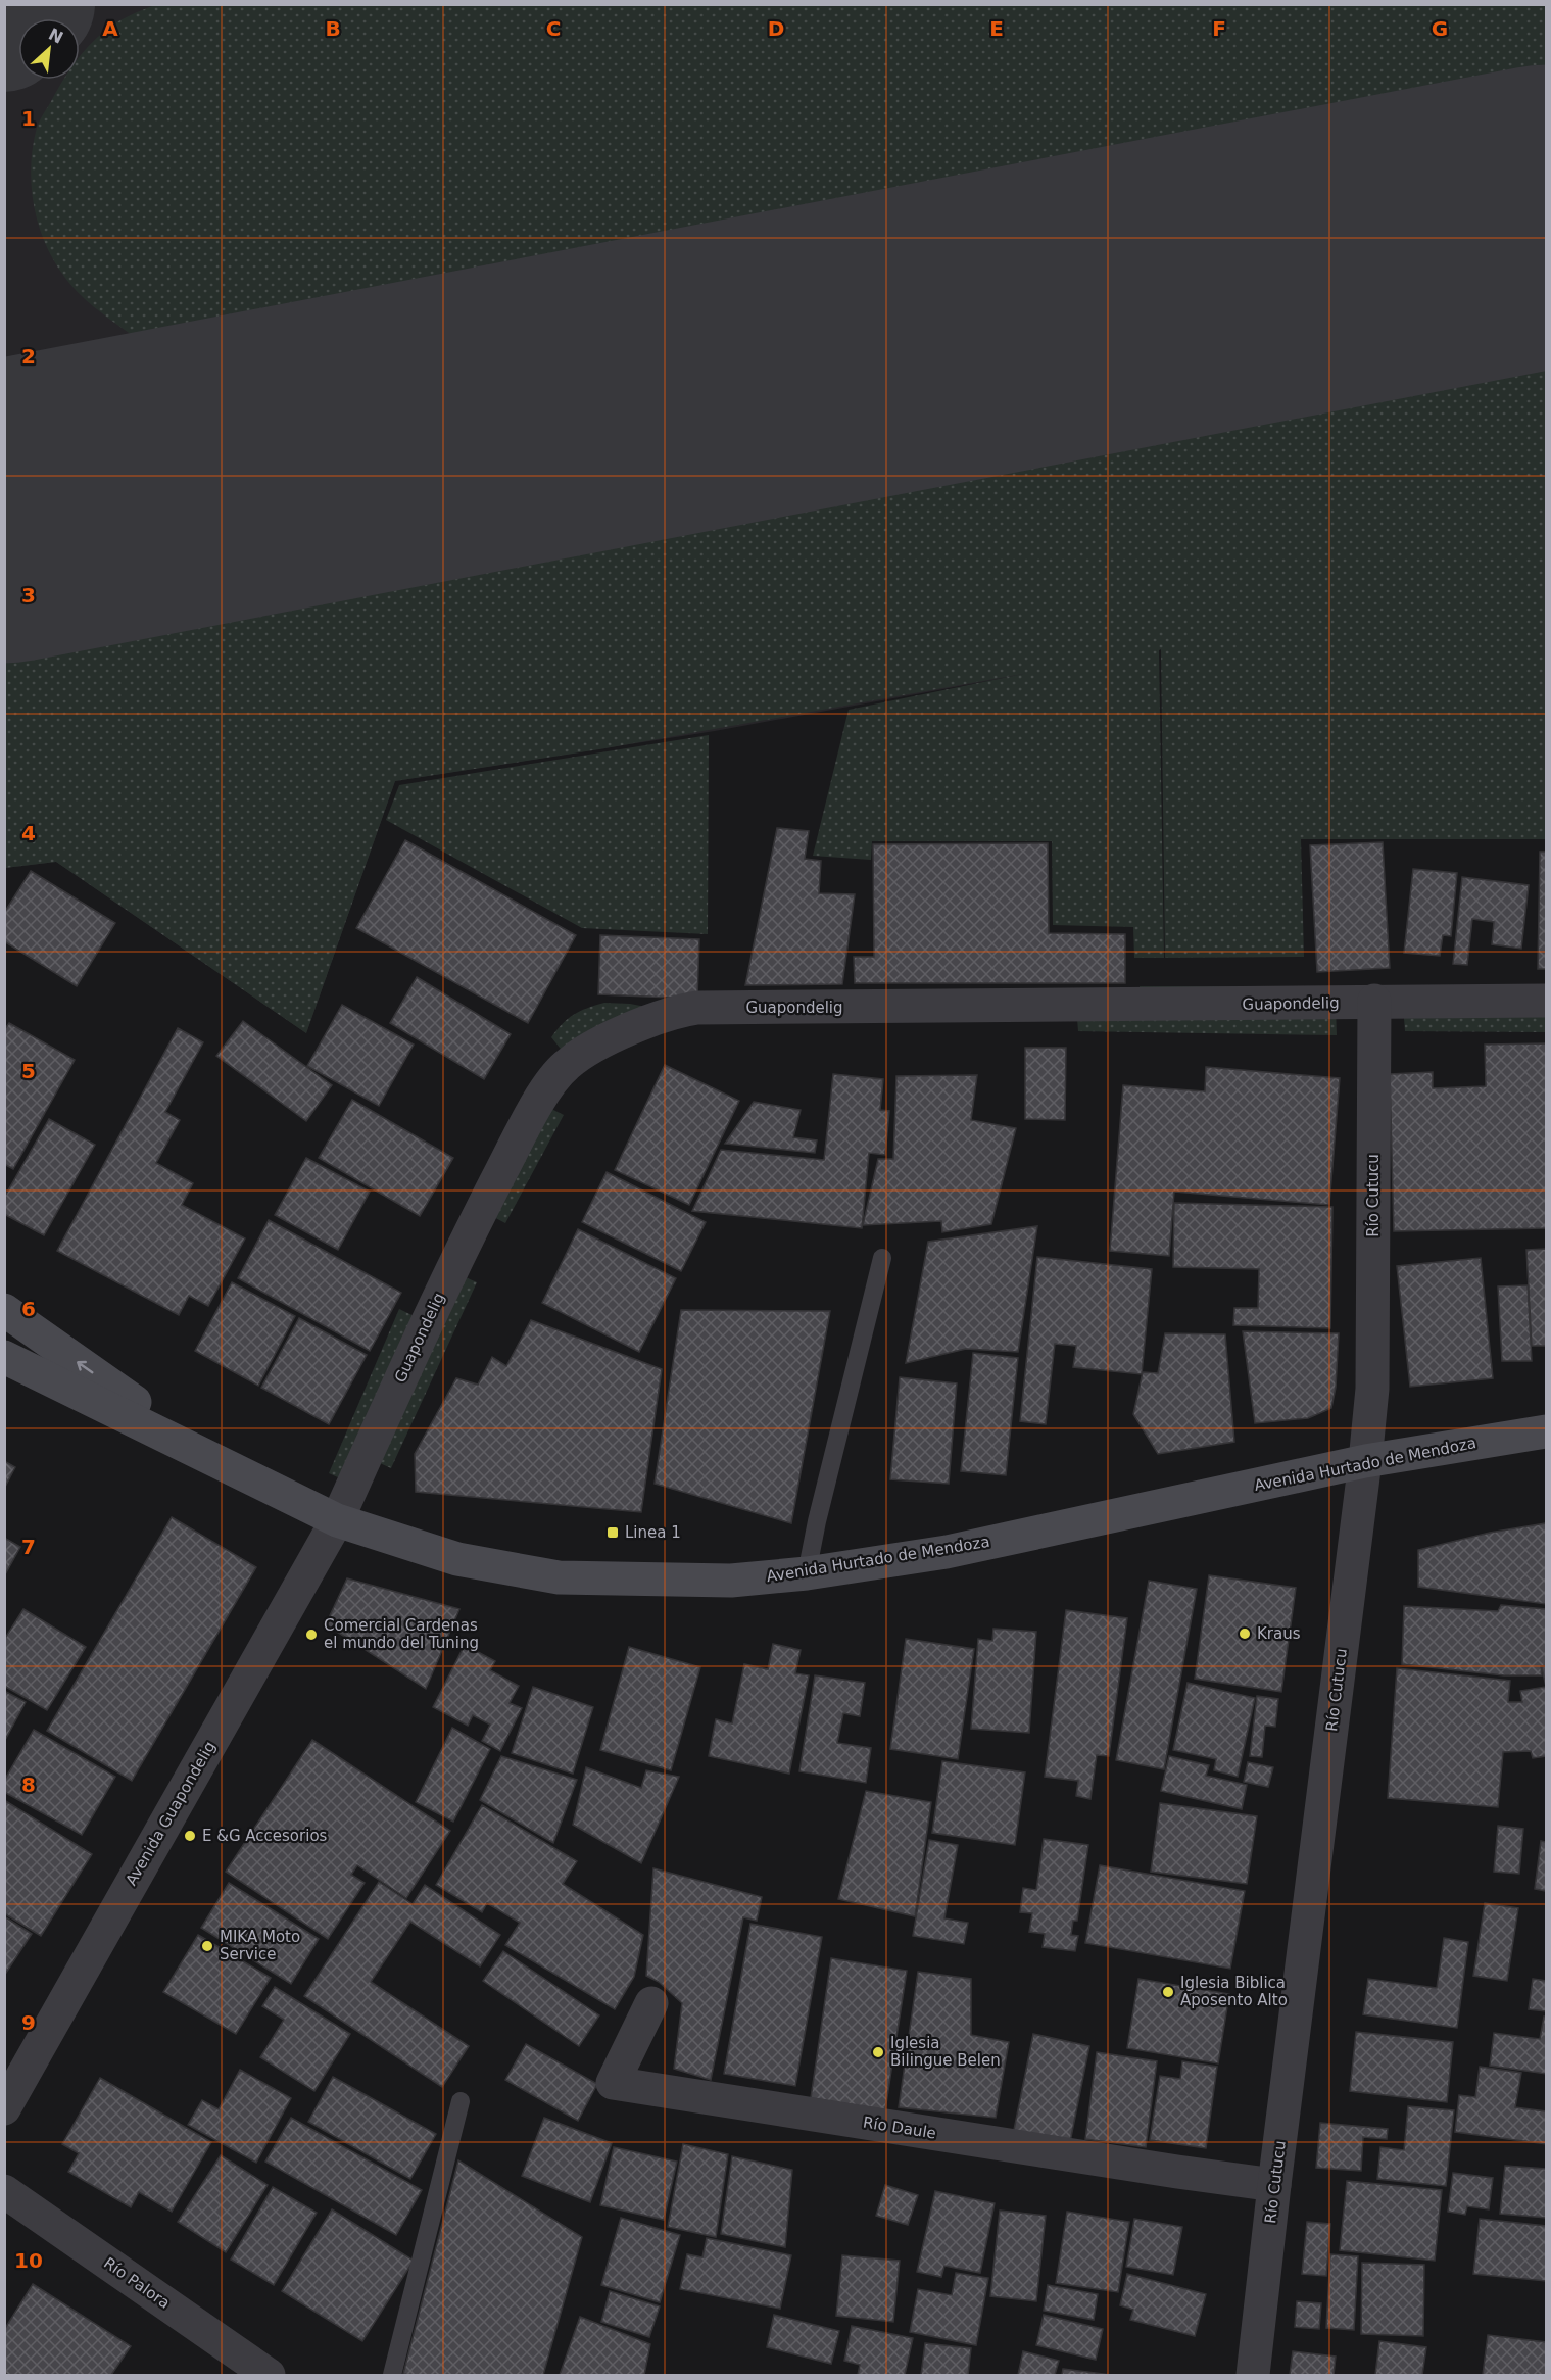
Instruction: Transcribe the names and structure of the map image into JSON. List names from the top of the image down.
{
  "streets": {
    "main road": ["Avenida Hurtado de Mendoza"],
    "street": [
      "Guapondelig",
      "Río Cutucu",
      "Avenida Guapondelig",
      "Río Daule",
      "Río Palora"
    ]
  },
  "crossings": [
    ["Guapondelig", "Río Cutucu"],
    ["Guapondelig", "Avenida Hurtado de Mendoza"],
    ["Guapondelig", "Avenida Guapondelig"],
    ["Río Cutucu", "Avenida Hurtado de Mendoza"],
    ["Río Cutucu", "Río Daule"],
    ["Avenida Hurtado de Mendoza", "Avenida Guapondelig"]
  ],
  "places": {
    "transit": ["Linea 1"],
    "other": [
      "Kraus",
      "Comercial Cardenas el mundo del Tuning",
      "E &G Accesorios",
      "MIKA Moto Service",
      "Iglesia Biblica Aposento Alto",
      "Iglesia Bilingue Belen"
    ]
  },
  "north": "top right",
  "grid": {
    "columns": [
      "A",
      "B",
      "C",
      "D",
      "E",
      "F",
      "G"
    ],
    "rows": [
      "1",
      "2",
      "3",
      "4",
      "5",
      "6",
      "7",
      "8",
      "9",
      "10"
    ]
  }
}
